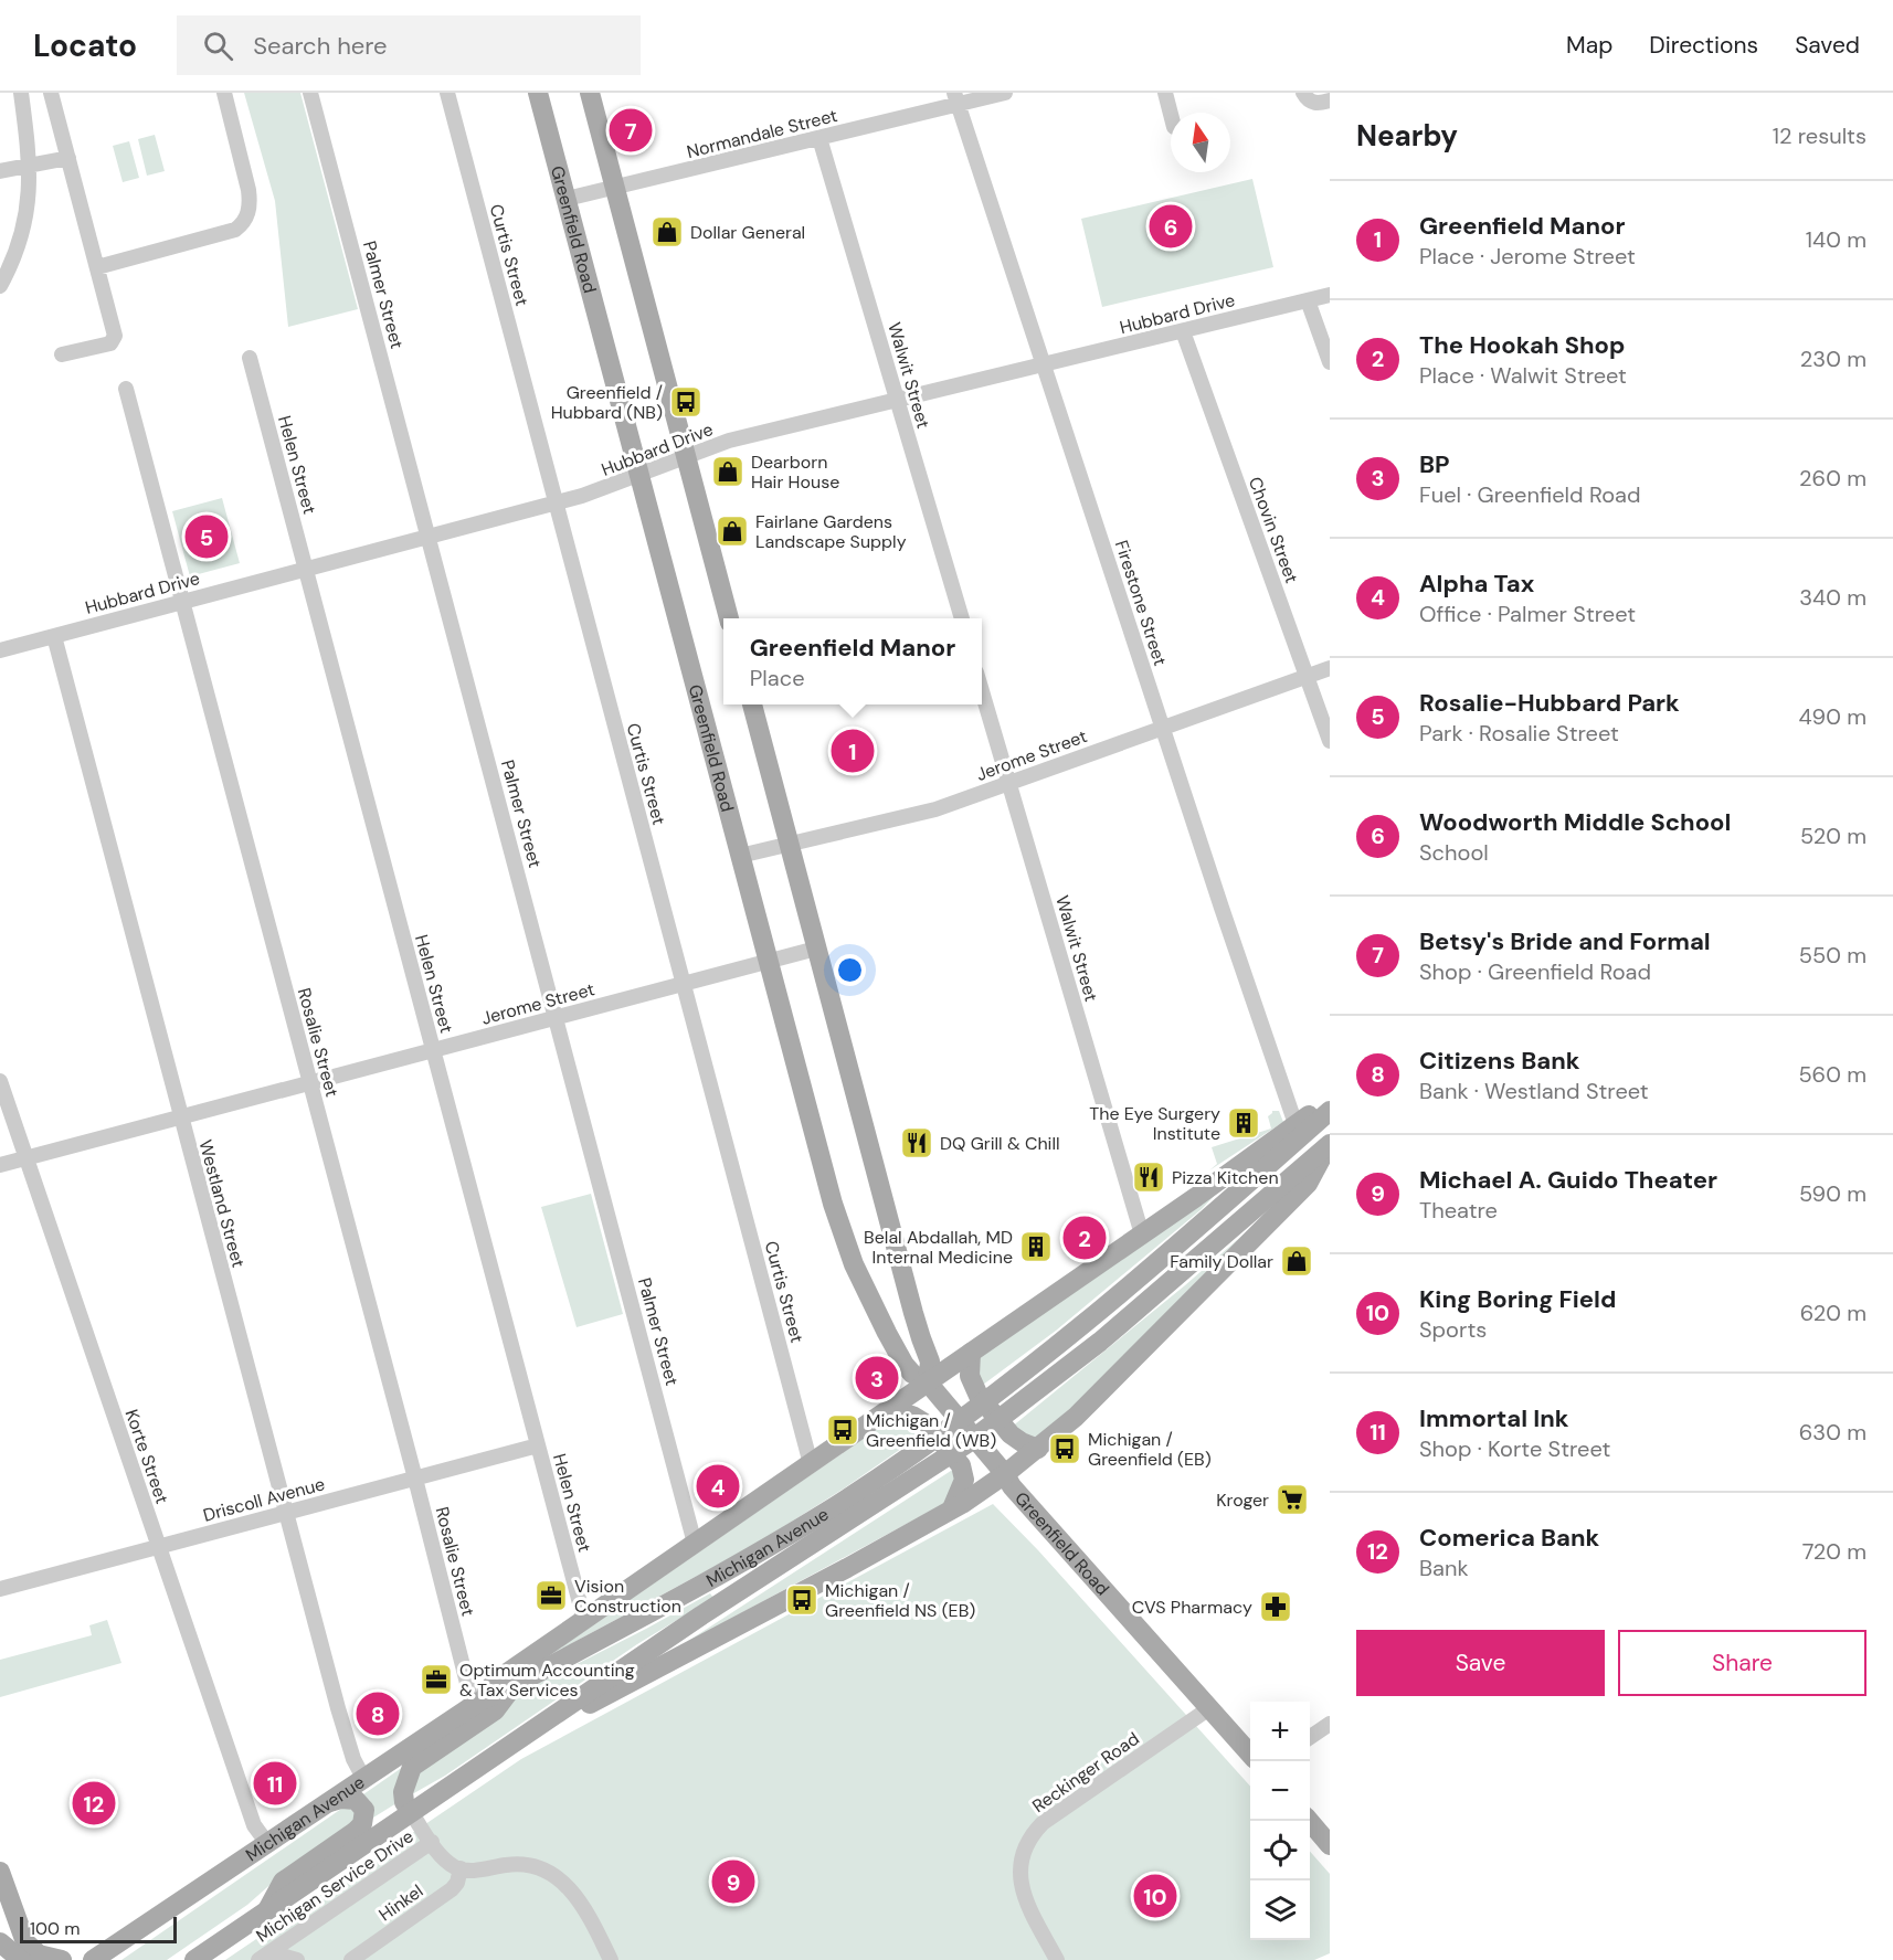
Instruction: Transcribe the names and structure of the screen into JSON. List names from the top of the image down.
{
  "streets": {
    "main road": ["Greenfield Road", "Michigan Avenue"],
    "street": [
      "Normandale Street",
      "Curtis Street",
      "Palmer Street",
      "Hubbard Drive",
      "Walwit Street",
      "Helen Street",
      "Chovin Street",
      "Firestone Street",
      "Jerome Street",
      "Rosalie Street",
      "Westland Street",
      "Korte Street",
      "Driscoll Avenue",
      "Reckinger Road",
      "Michigan Service Drive",
      "Hinkel"
    ]
  },
  "crossings": [
    ["Normandale Street", "Greenfield Road"],
    ["Normandale Street", "Walwit Street"],
    ["Normandale Street", "Firestone Street"],
    ["Greenfield Road", "Hubbard Drive"],
    ["Greenfield Road", "Jerome Street"],
    ["Greenfield Road", "Reckinger Road"],
    ["Curtis Street", "Hubbard Drive"],
    ["Curtis Street", "Jerome Street"],
    ["Palmer Street", "Hubbard Drive"],
    ["Palmer Street", "Jerome Street"],
    ["Hubbard Drive", "Walwit Street"],
    ["Hubbard Drive", "Helen Street"],
    ["Hubbard Drive", "Chovin Street"],
    ["Hubbard Drive", "Firestone Street"],
    ["Hubbard Drive", "Rosalie Street"],
    ["Hubbard Drive", "Westland Street"],
    ["Walwit Street", "Jerome Street"],
    ["Helen Street", "Jerome Street"],
    ["Helen Street", "Driscoll Avenue"],
    ["Chovin Street", "Jerome Street"],
    ["Firestone Street", "Jerome Street"],
    ["Jerome Street", "Rosalie Street"],
    ["Jerome Street", "Westland Street"],
    ["Jerome Street", "Korte Street"],
    ["Rosalie Street", "Driscoll Avenue"],
    ["Rosalie Street", "Michigan Avenue"],
    ["Westland Street", "Driscoll Avenue"],
    ["Westland Street", "Michigan Avenue"],
    ["Korte Street", "Driscoll Avenue"],
    ["Korte Street", "Michigan Avenue"]
  ],
  "places": {
    "shop": [
      "Dollar General",
      "Dearborn Hair House",
      "Fairlane Gardens Landscape Supply",
      "Family Dollar"
    ],
    "bus stop": [
      "Greenfield / Hubbard (NB)",
      "Michigan / Greenfield (WB)",
      "Michigan / Greenfield (EB)",
      "Michigan / Greenfield NS (EB)"
    ],
    "building": ["The Eye Surgery Institute", "Belal Abdallah, MD Internal Medicine"],
    "restaurant": ["DQ Grill & Chill", "Pizza Kitchen"],
    "supermarket": ["Kroger"],
    "office": ["Vision Construction", "Optimum Accounting & Tax Services"],
    "pharmacy": ["CVS Pharmacy"]
  },
  "scale_bar": "100 m",
  "north": "top",
  "page": {
    "header": "Locato",
    "search": "Search here",
    "nav": ["Map", "Directions", "Saved"],
    "heading": ["Nearby", "12 results"],
    "pins": [
      "7",
      "6",
      "5",
      "1",
      "2",
      "3",
      "4",
      "8",
      "11",
      "12",
      "9",
      "10"
    ],
    "list": [
      {
        "mark": "1",
        "name": "Greenfield Manor",
        "note": "Place · Jerome Street",
        "value": "140 m"
      },
      {
        "mark": "2",
        "name": "The Hookah Shop",
        "note": "Place · Walwit Street",
        "value": "230 m"
      },
      {
        "mark": "3",
        "name": "BP",
        "note": "Fuel · Greenfield Road",
        "value": "260 m"
      },
      {
        "mark": "4",
        "name": "Alpha Tax",
        "note": "Office · Palmer Street",
        "value": "340 m"
      },
      {
        "mark": "5",
        "name": "Rosalie-Hubbard Park",
        "note": "Park · Rosalie Street",
        "value": "490 m"
      },
      {
        "mark": "6",
        "name": "Woodworth Middle School",
        "note": "School",
        "value": "520 m"
      },
      {
        "mark": "7",
        "name": "Betsy's Bride and Formal",
        "note": "Shop · Greenfield Road",
        "value": "550 m"
      },
      {
        "mark": "8",
        "name": "Citizens Bank",
        "note": "Bank · Westland Street",
        "value": "560 m"
      },
      {
        "mark": "9",
        "name": "Michael A. Guido Theater",
        "note": "Theatre",
        "value": "590 m"
      },
      {
        "mark": "10",
        "name": "King Boring Field",
        "note": "Sports",
        "value": "620 m"
      },
      {
        "mark": "11",
        "name": "Immortal Ink",
        "note": "Shop · Korte Street",
        "value": "630 m"
      },
      {
        "mark": "12",
        "name": "Comerica Bank",
        "note": "Bank",
        "value": "720 m"
      }
    ],
    "popup": ["Greenfield Manor", "Place"],
    "buttons": ["Save", "Share"],
    "map_buttons": ["+", "−"],
    "scale": "100 m"
  }
}
